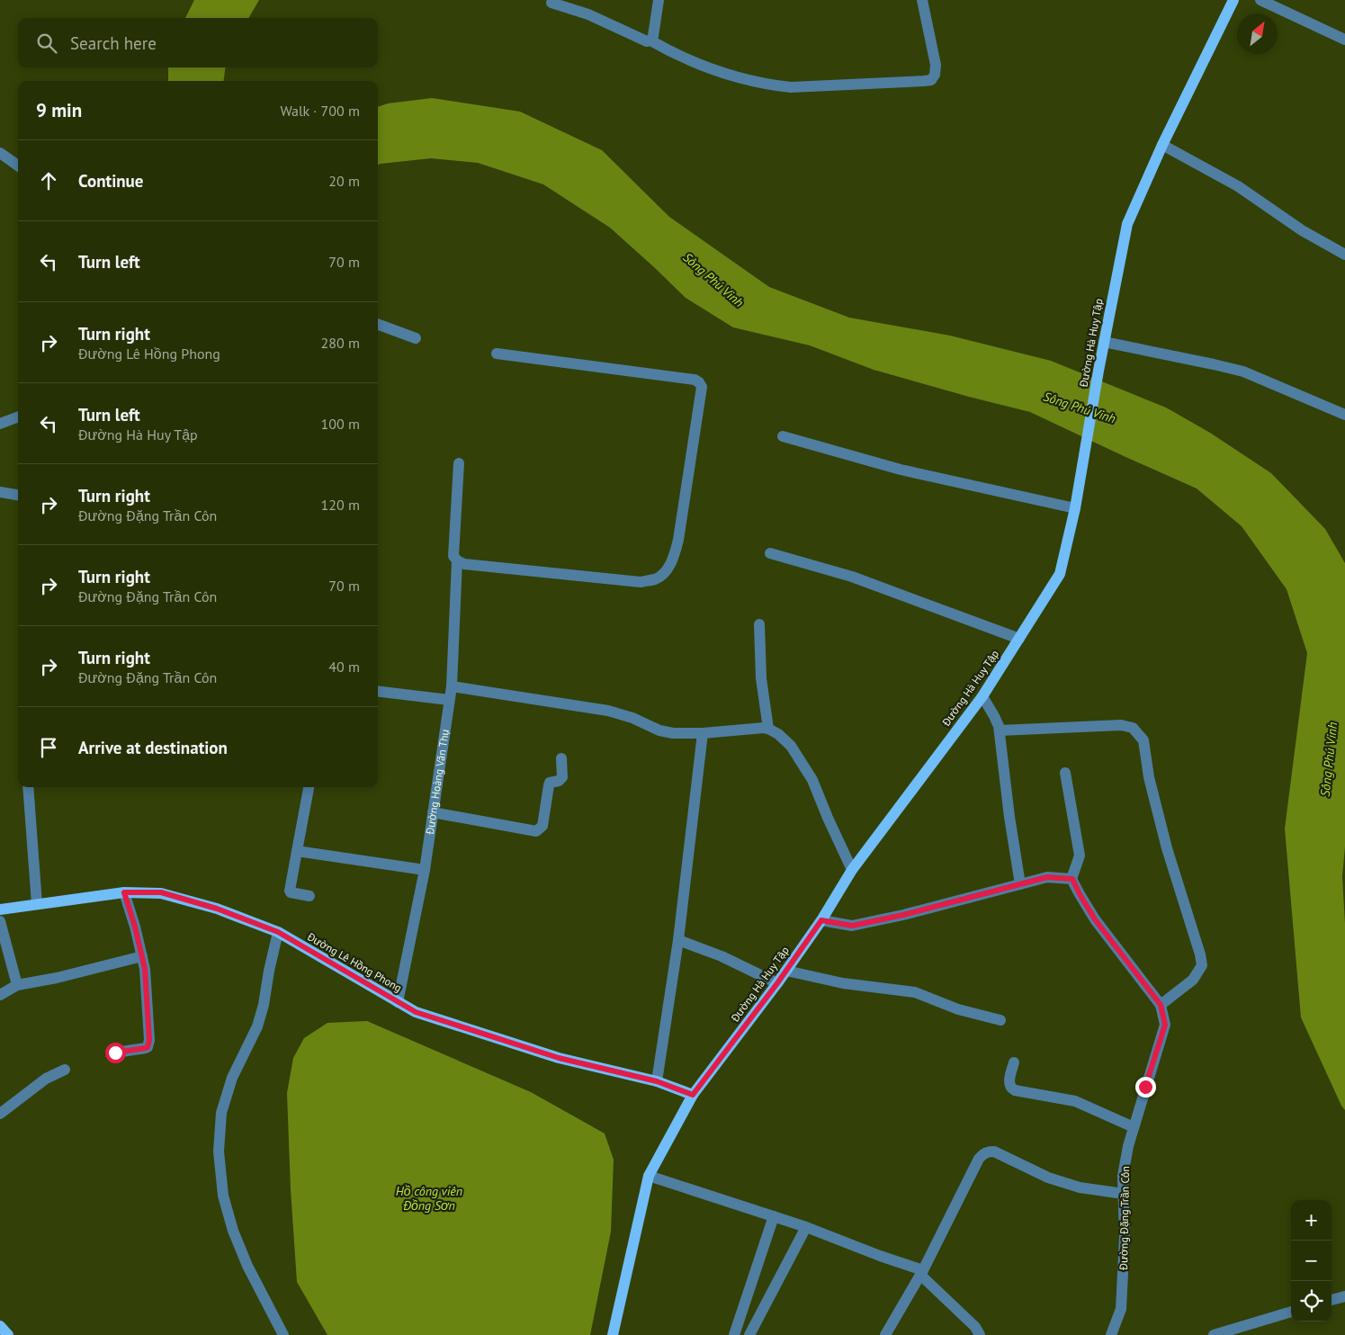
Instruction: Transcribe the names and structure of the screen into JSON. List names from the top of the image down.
{
  "streets": {
    "main road": ["Đường Hà Huy Tập", "Đường Lê Hồng Phong"],
    "street": ["Đường Hoàng Văn Thụ", "Đường Đặng Trần Côn"]
  },
  "crossings": [
    ["Đường Hà Huy Tập", "Đường Lê Hồng Phong"],
    ["Đường Hoàng Văn Thụ", "Đường Lê Hồng Phong"]
  ],
  "water": ["Sông Phú Vinh", "Hồ công viên Đồng Sơn"],
  "north": "top right",
  "page": {
    "search": "Search here",
    "heading": ["9 min", "Walk · 700 m"],
    "list": [
      ["Continue", "20 m"],
      ["Turn left", "70 m"],
      ["Turn right", "Đường Lê Hồng Phong", "280 m"],
      ["Turn left", "Đường Hà Huy Tập", "100 m"],
      ["Turn right", "Đường Đặng Trần Côn", "120 m"],
      ["Turn right", "Đường Đặng Trần Côn", "70 m"],
      ["Turn right", "Đường Đặng Trần Côn", "40 m"],
      "Arrive at destination"
    ],
    "map_buttons": ["+", "−"]
  }
}
